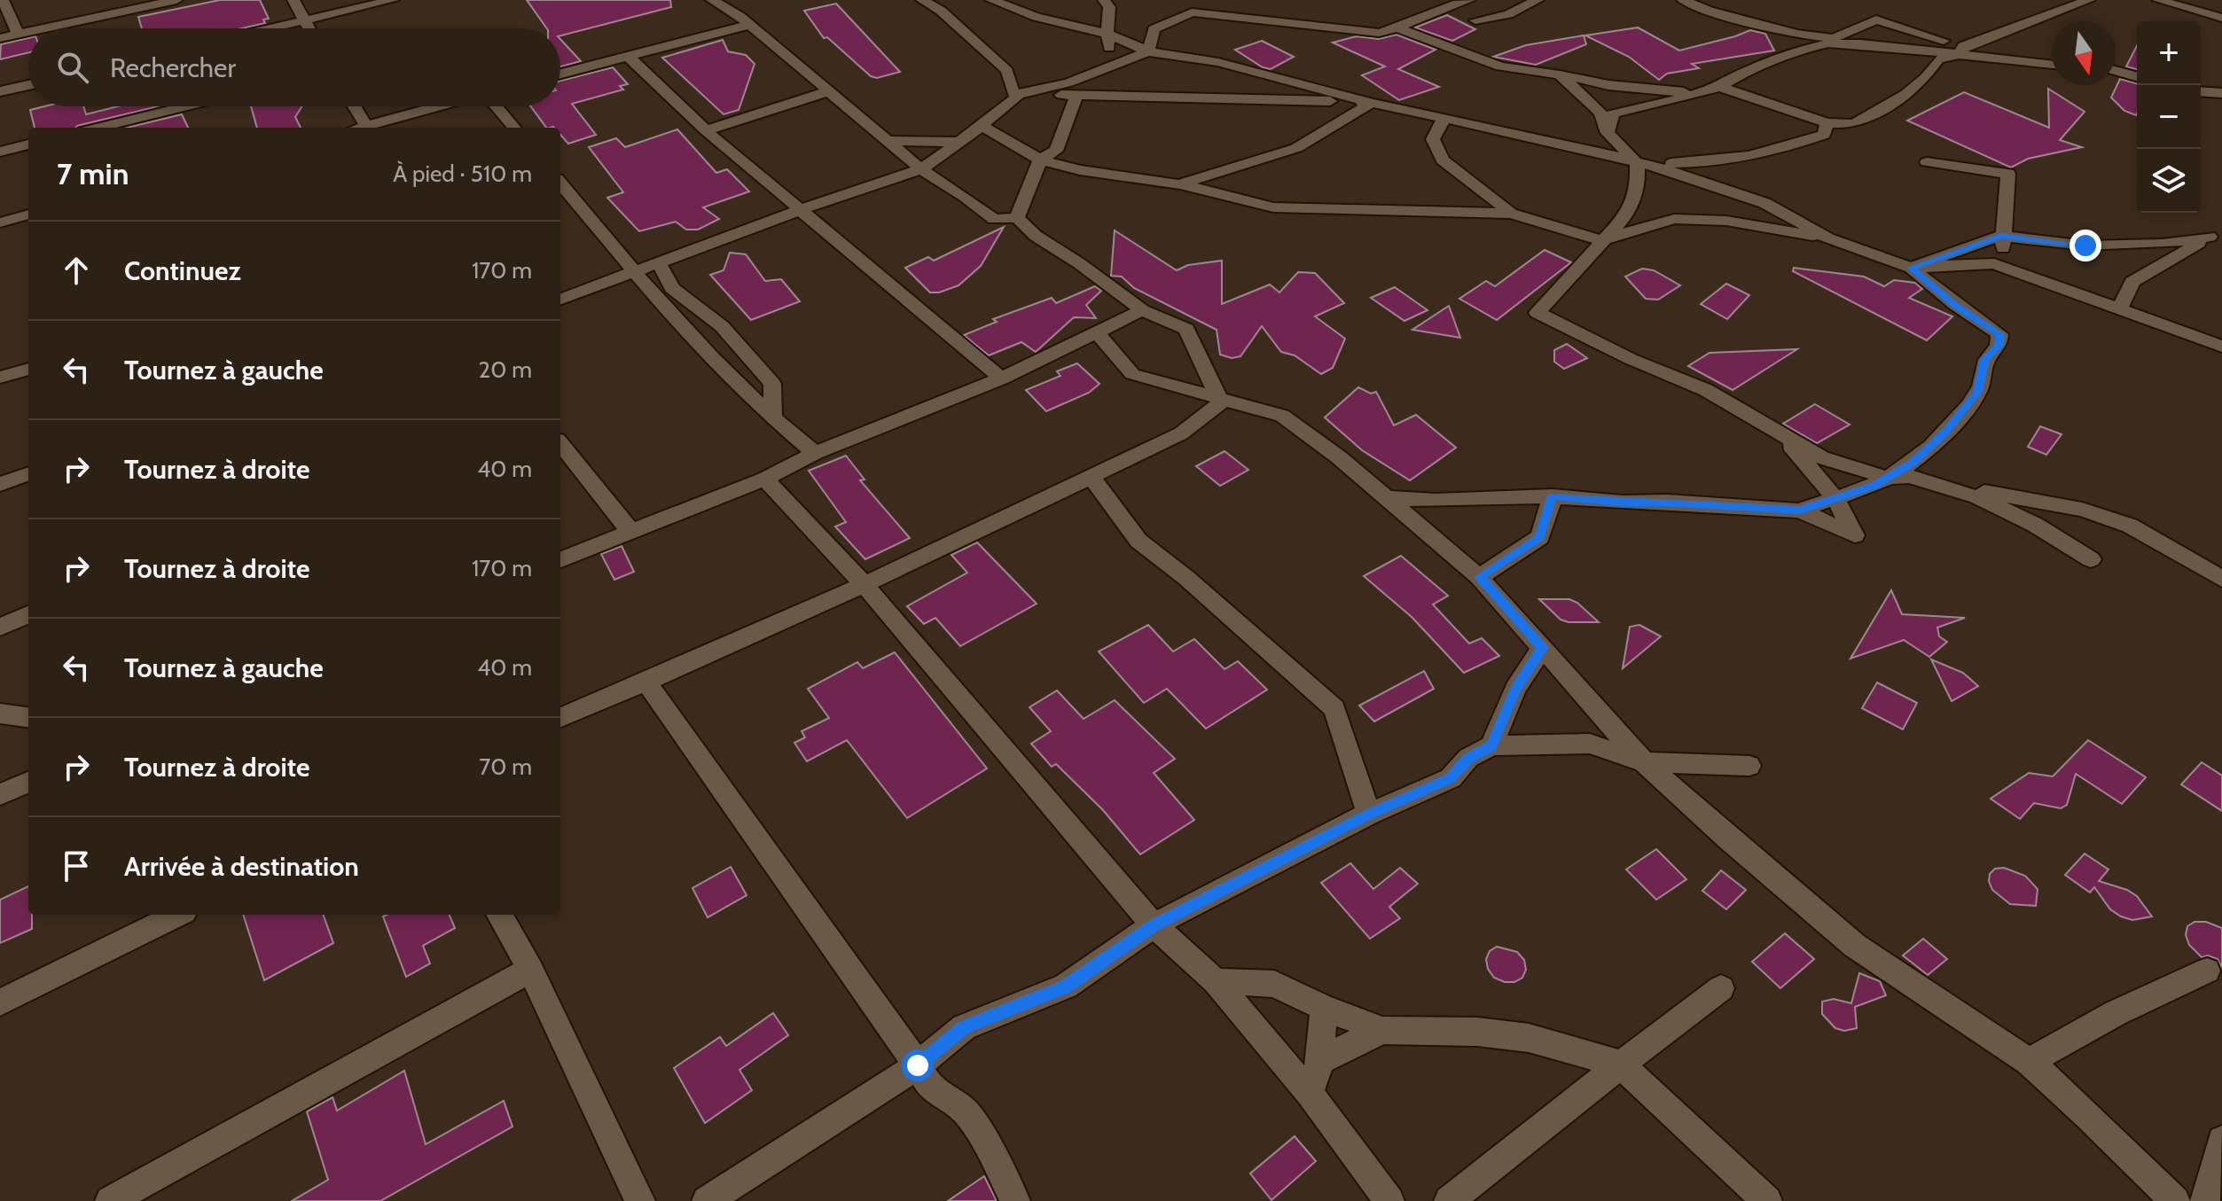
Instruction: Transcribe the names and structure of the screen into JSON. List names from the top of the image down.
{
  "north": "bottom",
  "page": {
    "map_buttons": ["+", "−"],
    "search": "Rechercher",
    "heading": ["7 min", "À pied · 510 m"],
    "list": [
      ["Continuez", "170 m"],
      ["Tournez à gauche", "20 m"],
      ["Tournez à droite", "40 m"],
      ["Tournez à droite", "170 m"],
      ["Tournez à gauche", "40 m"],
      ["Tournez à droite", "70 m"],
      "Arrivée à destination"
    ]
  }
}
